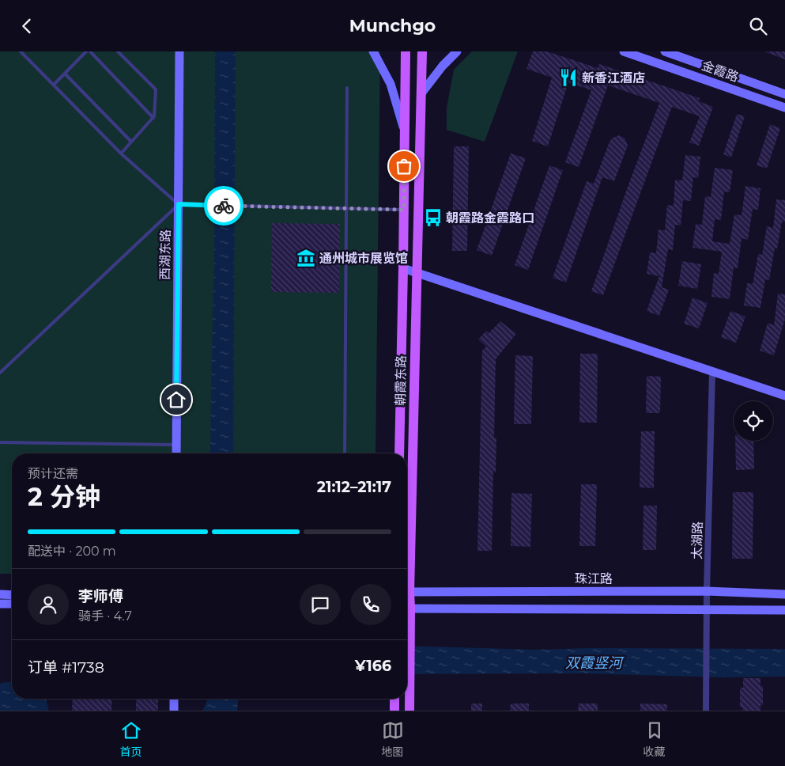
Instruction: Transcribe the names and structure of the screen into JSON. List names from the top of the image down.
{
  "streets": {
    "main road": ["朝霞东路"],
    "street": [
      "金霞路",
      "西湖东路",
      "太湖路",
      "珠江路"
    ]
  },
  "crossings": [
    ["太湖路", "珠江路"]
  ],
  "water": ["双霞竖河"],
  "places": {
    "restaurant": ["新香江酒店"],
    "bus stop": ["朝霞路金霞路口"],
    "museum": ["通州城市展览馆"]
  },
  "page": {
    "header": "Munchgo",
    "heading": ["2 分钟", "预计还需", "21:12–21:17"],
    "panel": [
      "李师傅",
      "骑手 · 4.7",
      "订单 #1738",
      "¥166"
    ],
    "bar": "配送中 · 200 m",
    "tabs": ["首页", "地图", "收藏"]
  }
}
